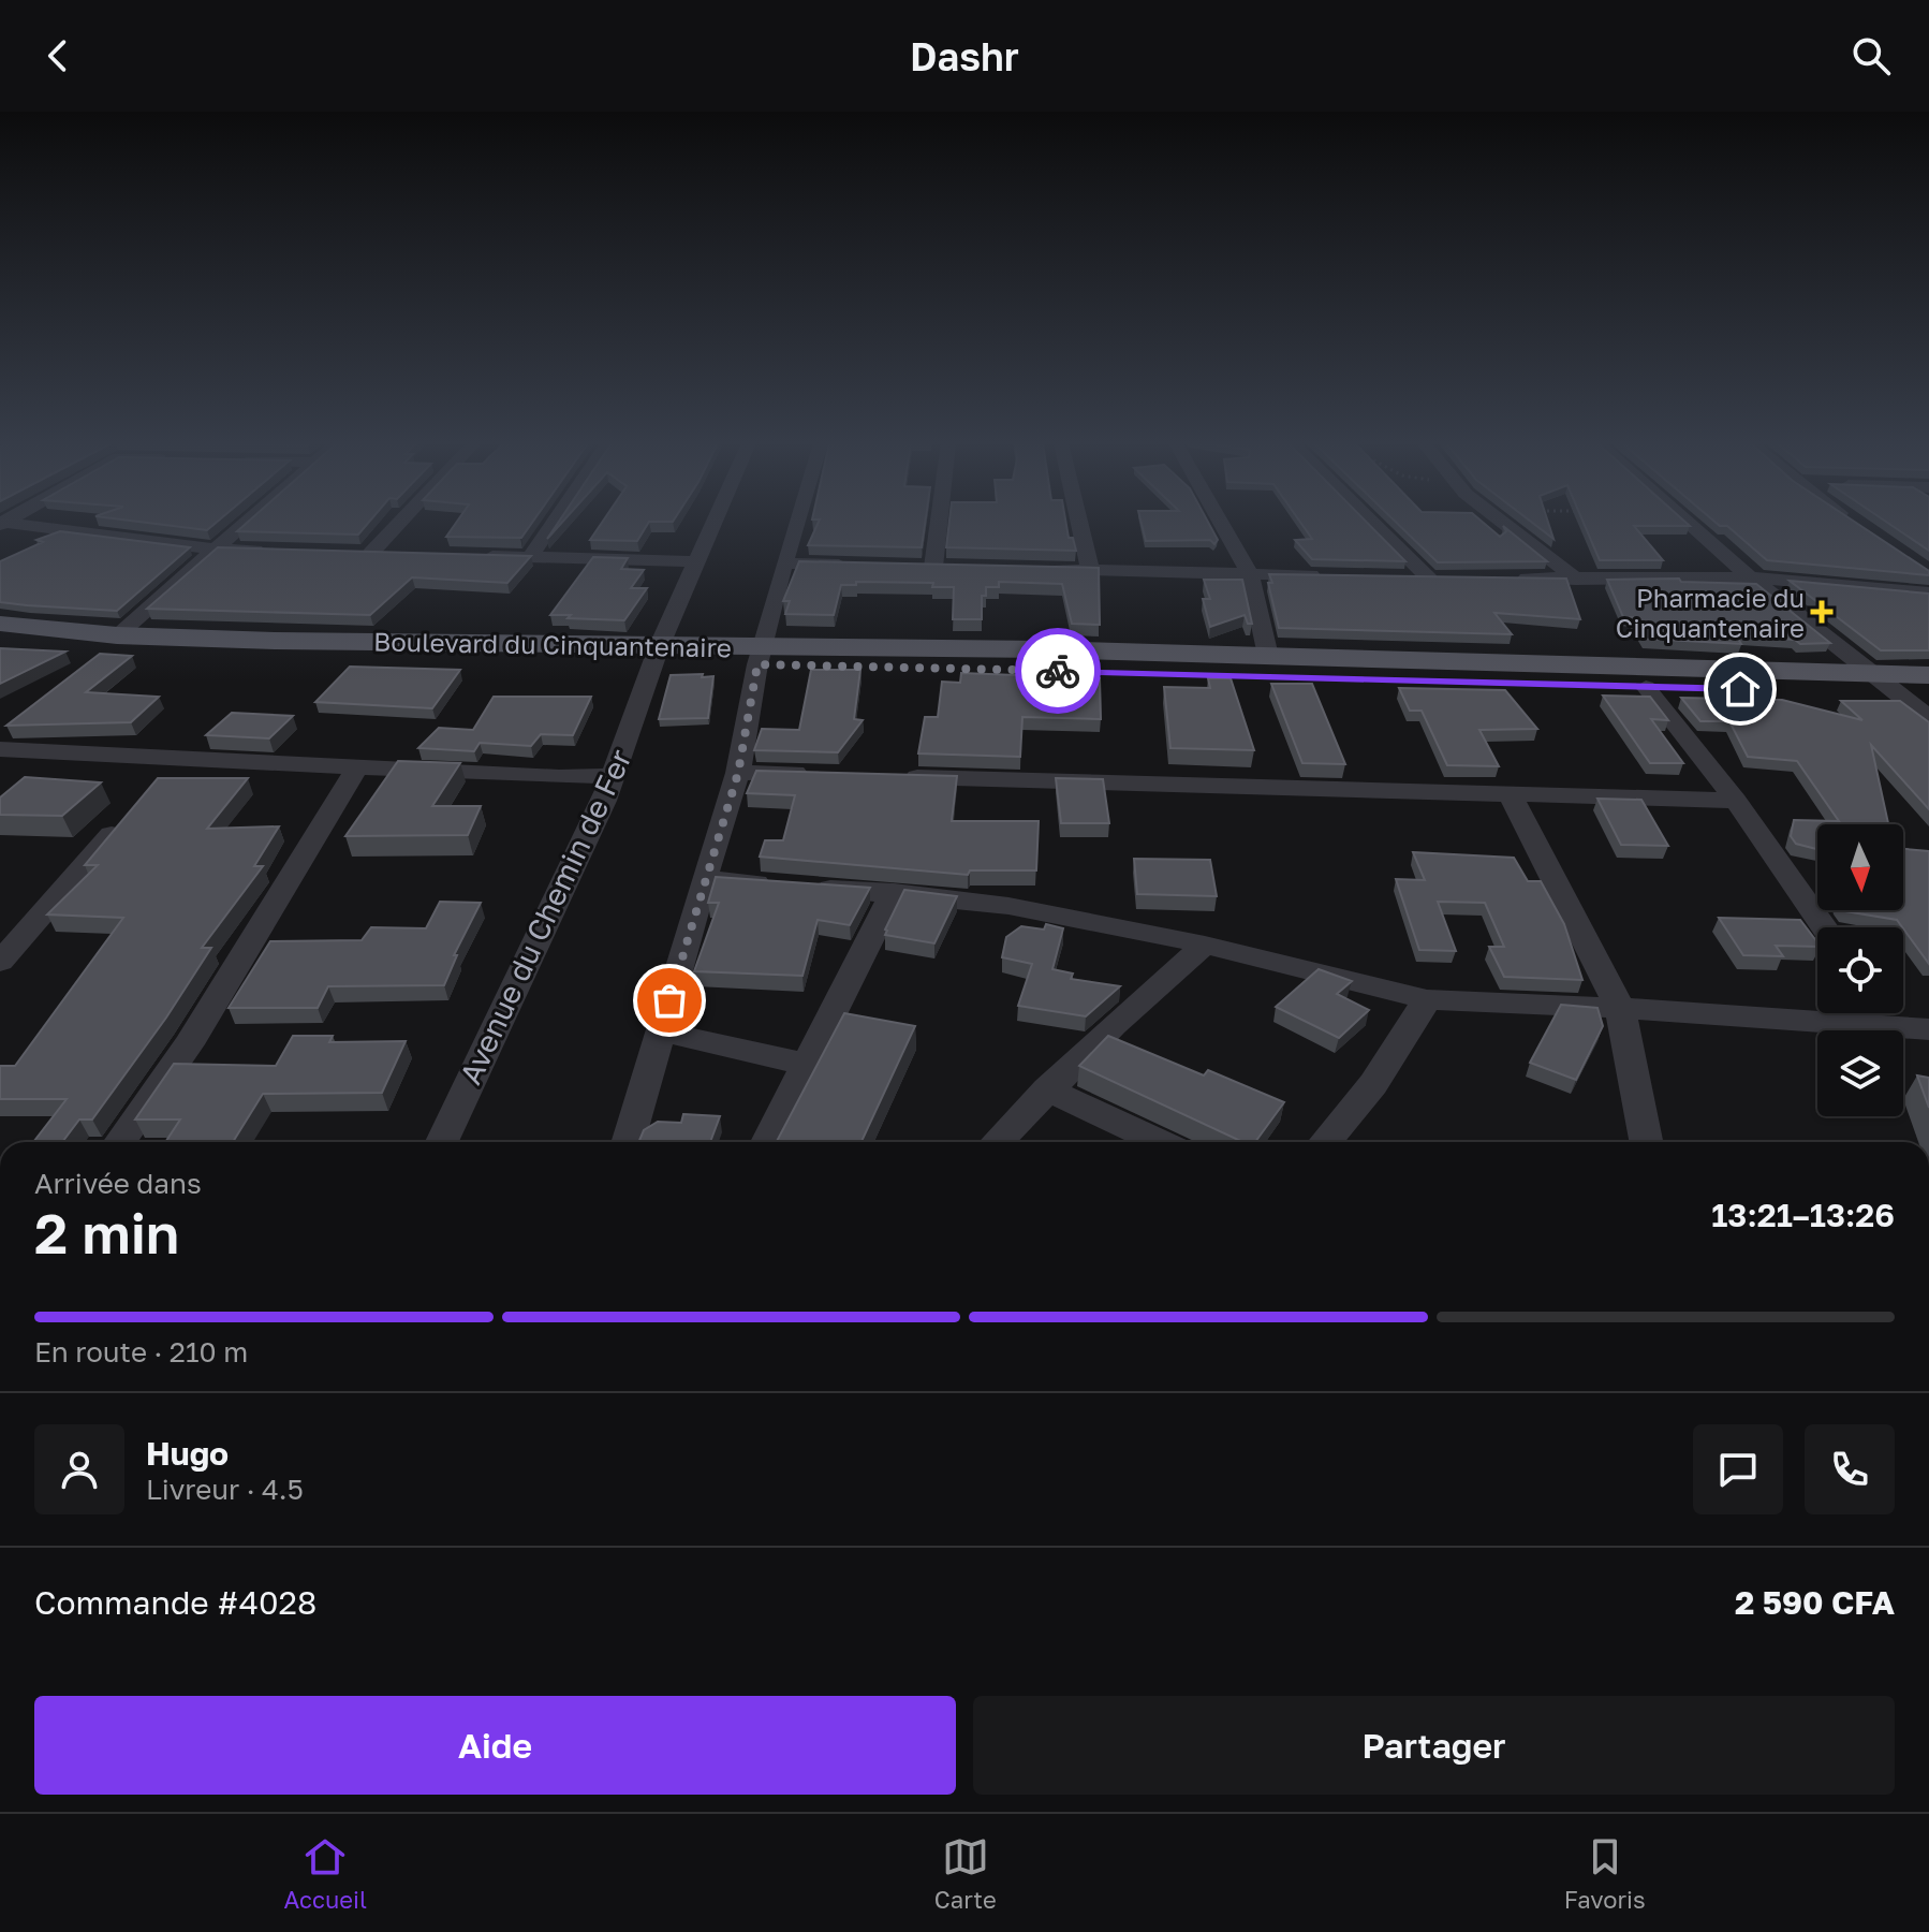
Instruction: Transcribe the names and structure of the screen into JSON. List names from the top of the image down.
{
  "streets": {
    "main road": ["Boulevard du Cinquantenaire"],
    "street": ["Avenue du Chemin de Fer"]
  },
  "crossings": [
    ["Boulevard du Cinquantenaire", "Avenue du Chemin de Fer"]
  ],
  "places": {
    "health": ["Pharmacie du Cinquantenaire"]
  },
  "north": "bottom",
  "page": {
    "header": "Dashr",
    "heading": ["2 min", "Arrivée dans", "13:21–13:26"],
    "panel": [
      "Hugo",
      "Livreur · 4.5",
      "Commande #4028",
      "2 590 CFA"
    ],
    "bar": "En route · 210 m",
    "buttons": ["Aide", "Partager"],
    "tabs": ["Accueil", "Carte", "Favoris"]
  }
}
